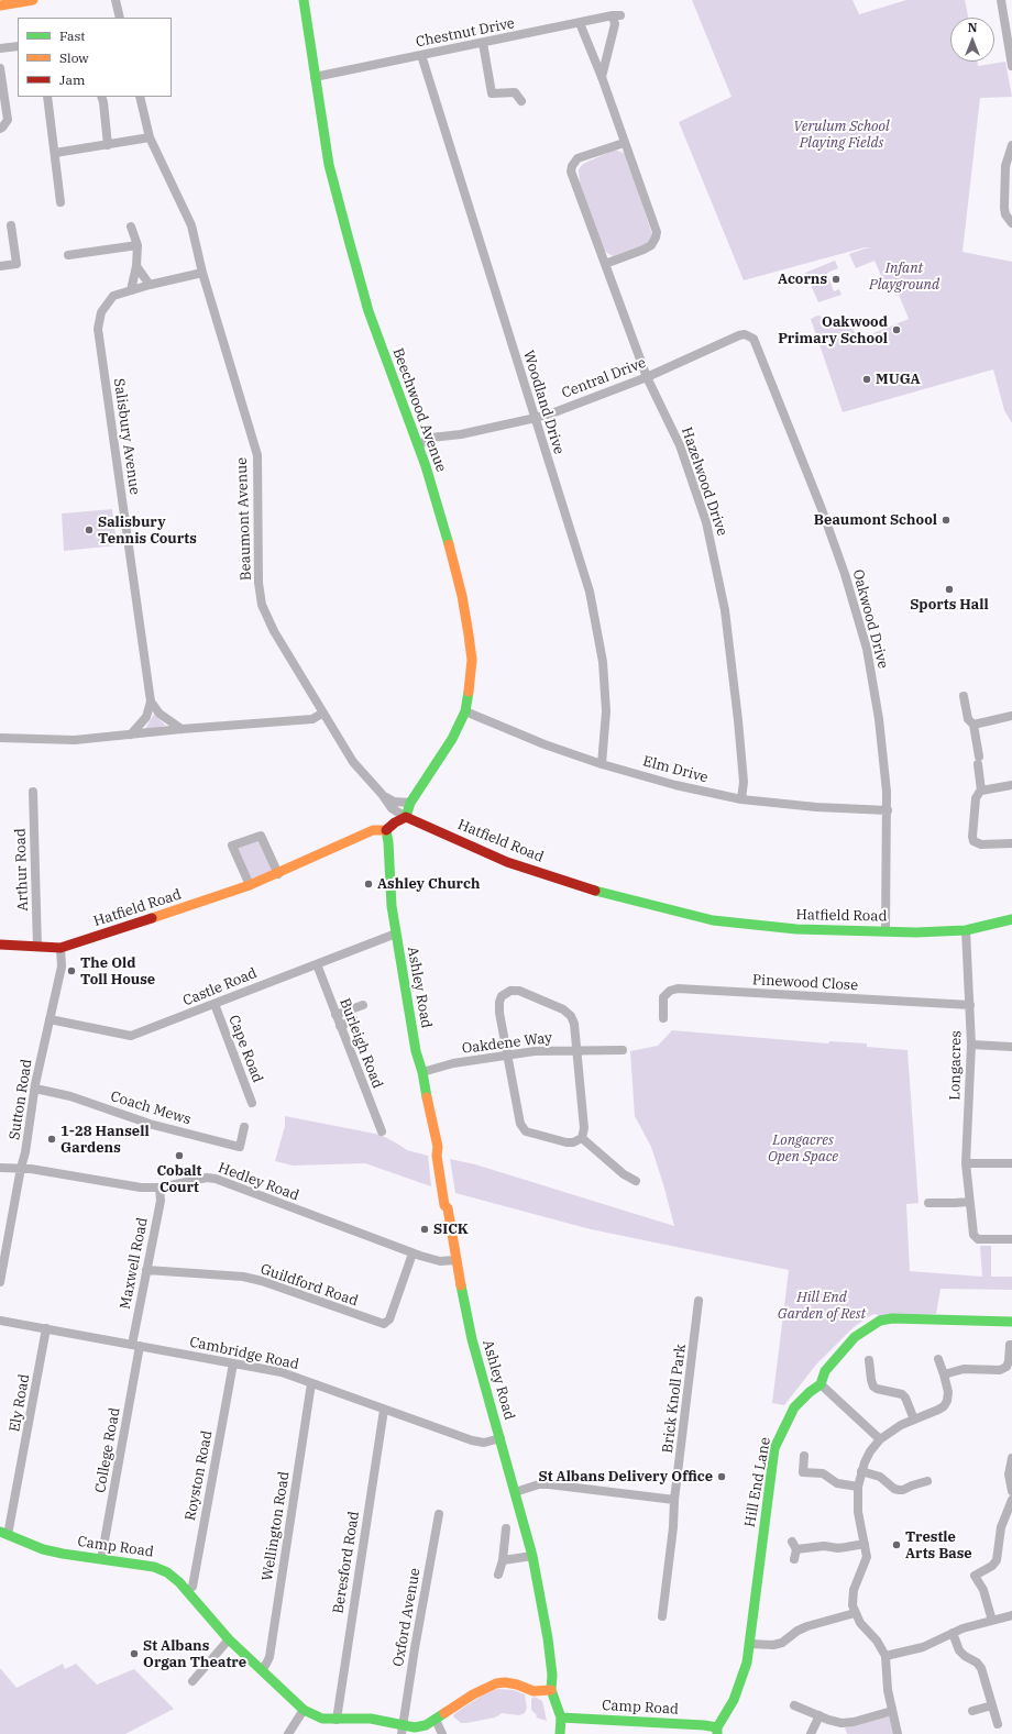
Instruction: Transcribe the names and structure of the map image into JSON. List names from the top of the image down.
{
  "streets": {
    "street": [
      "Chestnut Drive",
      "Central Drive",
      "Woodland Drive",
      "Beechwood Avenue",
      "Salisbury Avenue",
      "Hazelwood Drive",
      "Beaumont Avenue",
      "Oakwood Drive",
      "Elm Drive",
      "Hatfield Road",
      "Arthur Road",
      "Pinewood Close",
      "Castle Road",
      "Ashley Road",
      "Burleigh Road",
      "Oakdene Way",
      "Cape Road",
      "Longacres",
      "Sutton Road",
      "Coach Mews",
      "Hedley Road",
      "Maxwell Road",
      "Guildford Road",
      "Cambridge Road",
      "Brick Knoll Park",
      "Ely Road",
      "College Road",
      "Royston Road",
      "Hill End Lane",
      "Wellington Road",
      "Camp Road",
      "Beresford Road",
      "Oxford Avenue"
    ]
  },
  "crossings": [
    ["Chestnut Drive", "Woodland Drive"],
    ["Chestnut Drive", "Beechwood Avenue"],
    ["Central Drive", "Woodland Drive"],
    ["Central Drive", "Beechwood Avenue"],
    ["Central Drive", "Hazelwood Drive"],
    ["Central Drive", "Oakwood Drive"],
    ["Woodland Drive", "Elm Drive"],
    ["Beechwood Avenue", "Beaumont Avenue"],
    ["Beechwood Avenue", "Elm Drive"],
    ["Beechwood Avenue", "Hatfield Road"],
    ["Salisbury Avenue", "Beaumont Avenue"],
    ["Hazelwood Drive", "Elm Drive"],
    ["Beaumont Avenue", "Hatfield Road"],
    ["Oakwood Drive", "Elm Drive"],
    ["Oakwood Drive", "Hatfield Road"],
    ["Hatfield Road", "Arthur Road"],
    ["Hatfield Road", "Ashley Road"],
    ["Hatfield Road", "Longacres"],
    ["Hatfield Road", "Sutton Road"],
    ["Pinewood Close", "Longacres"],
    ["Castle Road", "Ashley Road"],
    ["Castle Road", "Burleigh Road"],
    ["Castle Road", "Cape Road"],
    ["Castle Road", "Sutton Road"],
    ["Ashley Road", "Oakdene Way"],
    ["Ashley Road", "Hedley Road"],
    ["Ashley Road", "Cambridge Road"],
    ["Ashley Road", "Camp Road"],
    ["Sutton Road", "Coach Mews"],
    ["Sutton Road", "Hedley Road"],
    ["Hedley Road", "Maxwell Road"],
    ["Hedley Road", "Guildford Road"],
    ["Maxwell Road", "Guildford Road"],
    ["Maxwell Road", "Cambridge Road"],
    ["Maxwell Road", "College Road"],
    ["Cambridge Road", "Ely Road"],
    ["Cambridge Road", "College Road"],
    ["Cambridge Road", "Royston Road"],
    ["Cambridge Road", "Wellington Road"],
    ["Cambridge Road", "Beresford Road"],
    ["Ely Road", "Camp Road"],
    ["College Road", "Camp Road"],
    ["Royston Road", "Camp Road"],
    ["Hill End Lane", "Camp Road"],
    ["Wellington Road", "Camp Road"],
    ["Camp Road", "Beresford Road"],
    ["Camp Road", "Oxford Avenue"]
  ],
  "parks": [
    "Verulum School Playing Fields",
    "Infant Playground",
    "Longacres Open Space",
    "Hill End Garden of Rest"
  ],
  "places": [
    "Acorns",
    "Oakwood Primary School",
    "MUGA",
    "Beaumont School",
    "Salisbury Tennis Courts",
    "Sports Hall",
    "Ashley Church",
    "The Old Toll House",
    "1-28 Hansell Gardens",
    "Cobalt Court",
    "SICK",
    "St Albans Delivery Office",
    "Trestle Arts Base",
    "St Albans Organ Theatre"
  ],
  "legend": ["Fast", "Slow", "Jam"],
  "north": "top"
}
